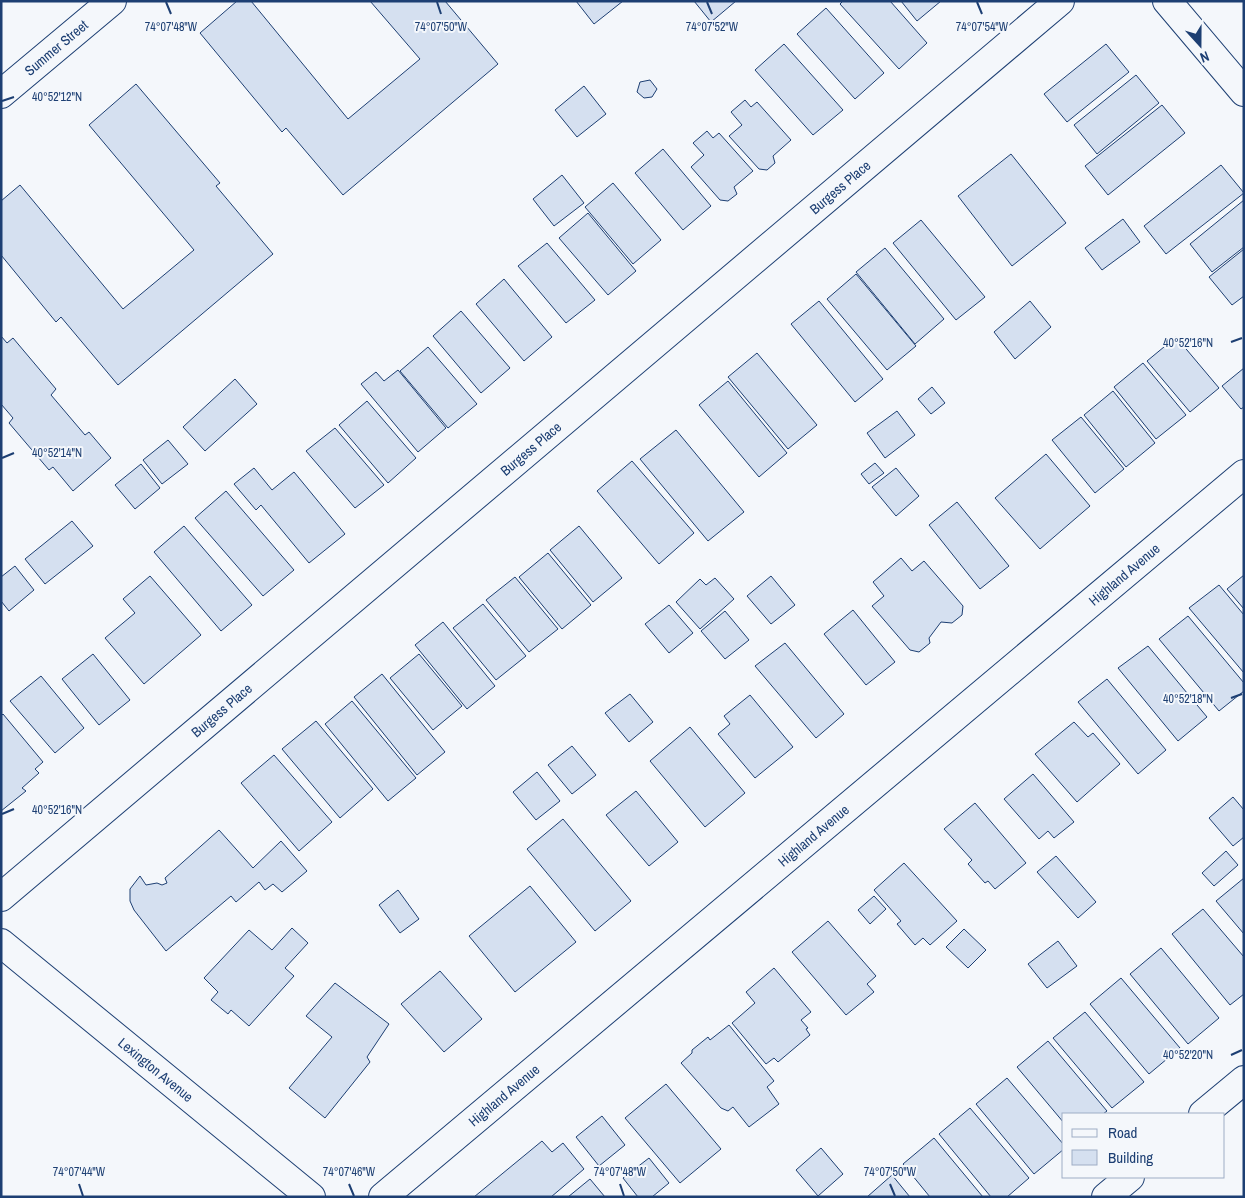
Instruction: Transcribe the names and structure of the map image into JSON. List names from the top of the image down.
{
  "streets": {
    "street": [
      "Summer Street",
      "Burgess Place",
      "Highland Avenue",
      "Lexington Avenue"
    ]
  },
  "legend": ["Road", "Building"],
  "north": "bottom",
  "coordinates": [
    "74°07'52\"W",
    "74°07'48\"W",
    "74°07'50\"W",
    "74°07'54\"W",
    "40°52'12\"N",
    "40°52'16\"N",
    "40°52'14\"N",
    "40°52'18\"N",
    "40°52'20\"N",
    "74°07'44\"W",
    "74°07'46\"W"
  ]
}
